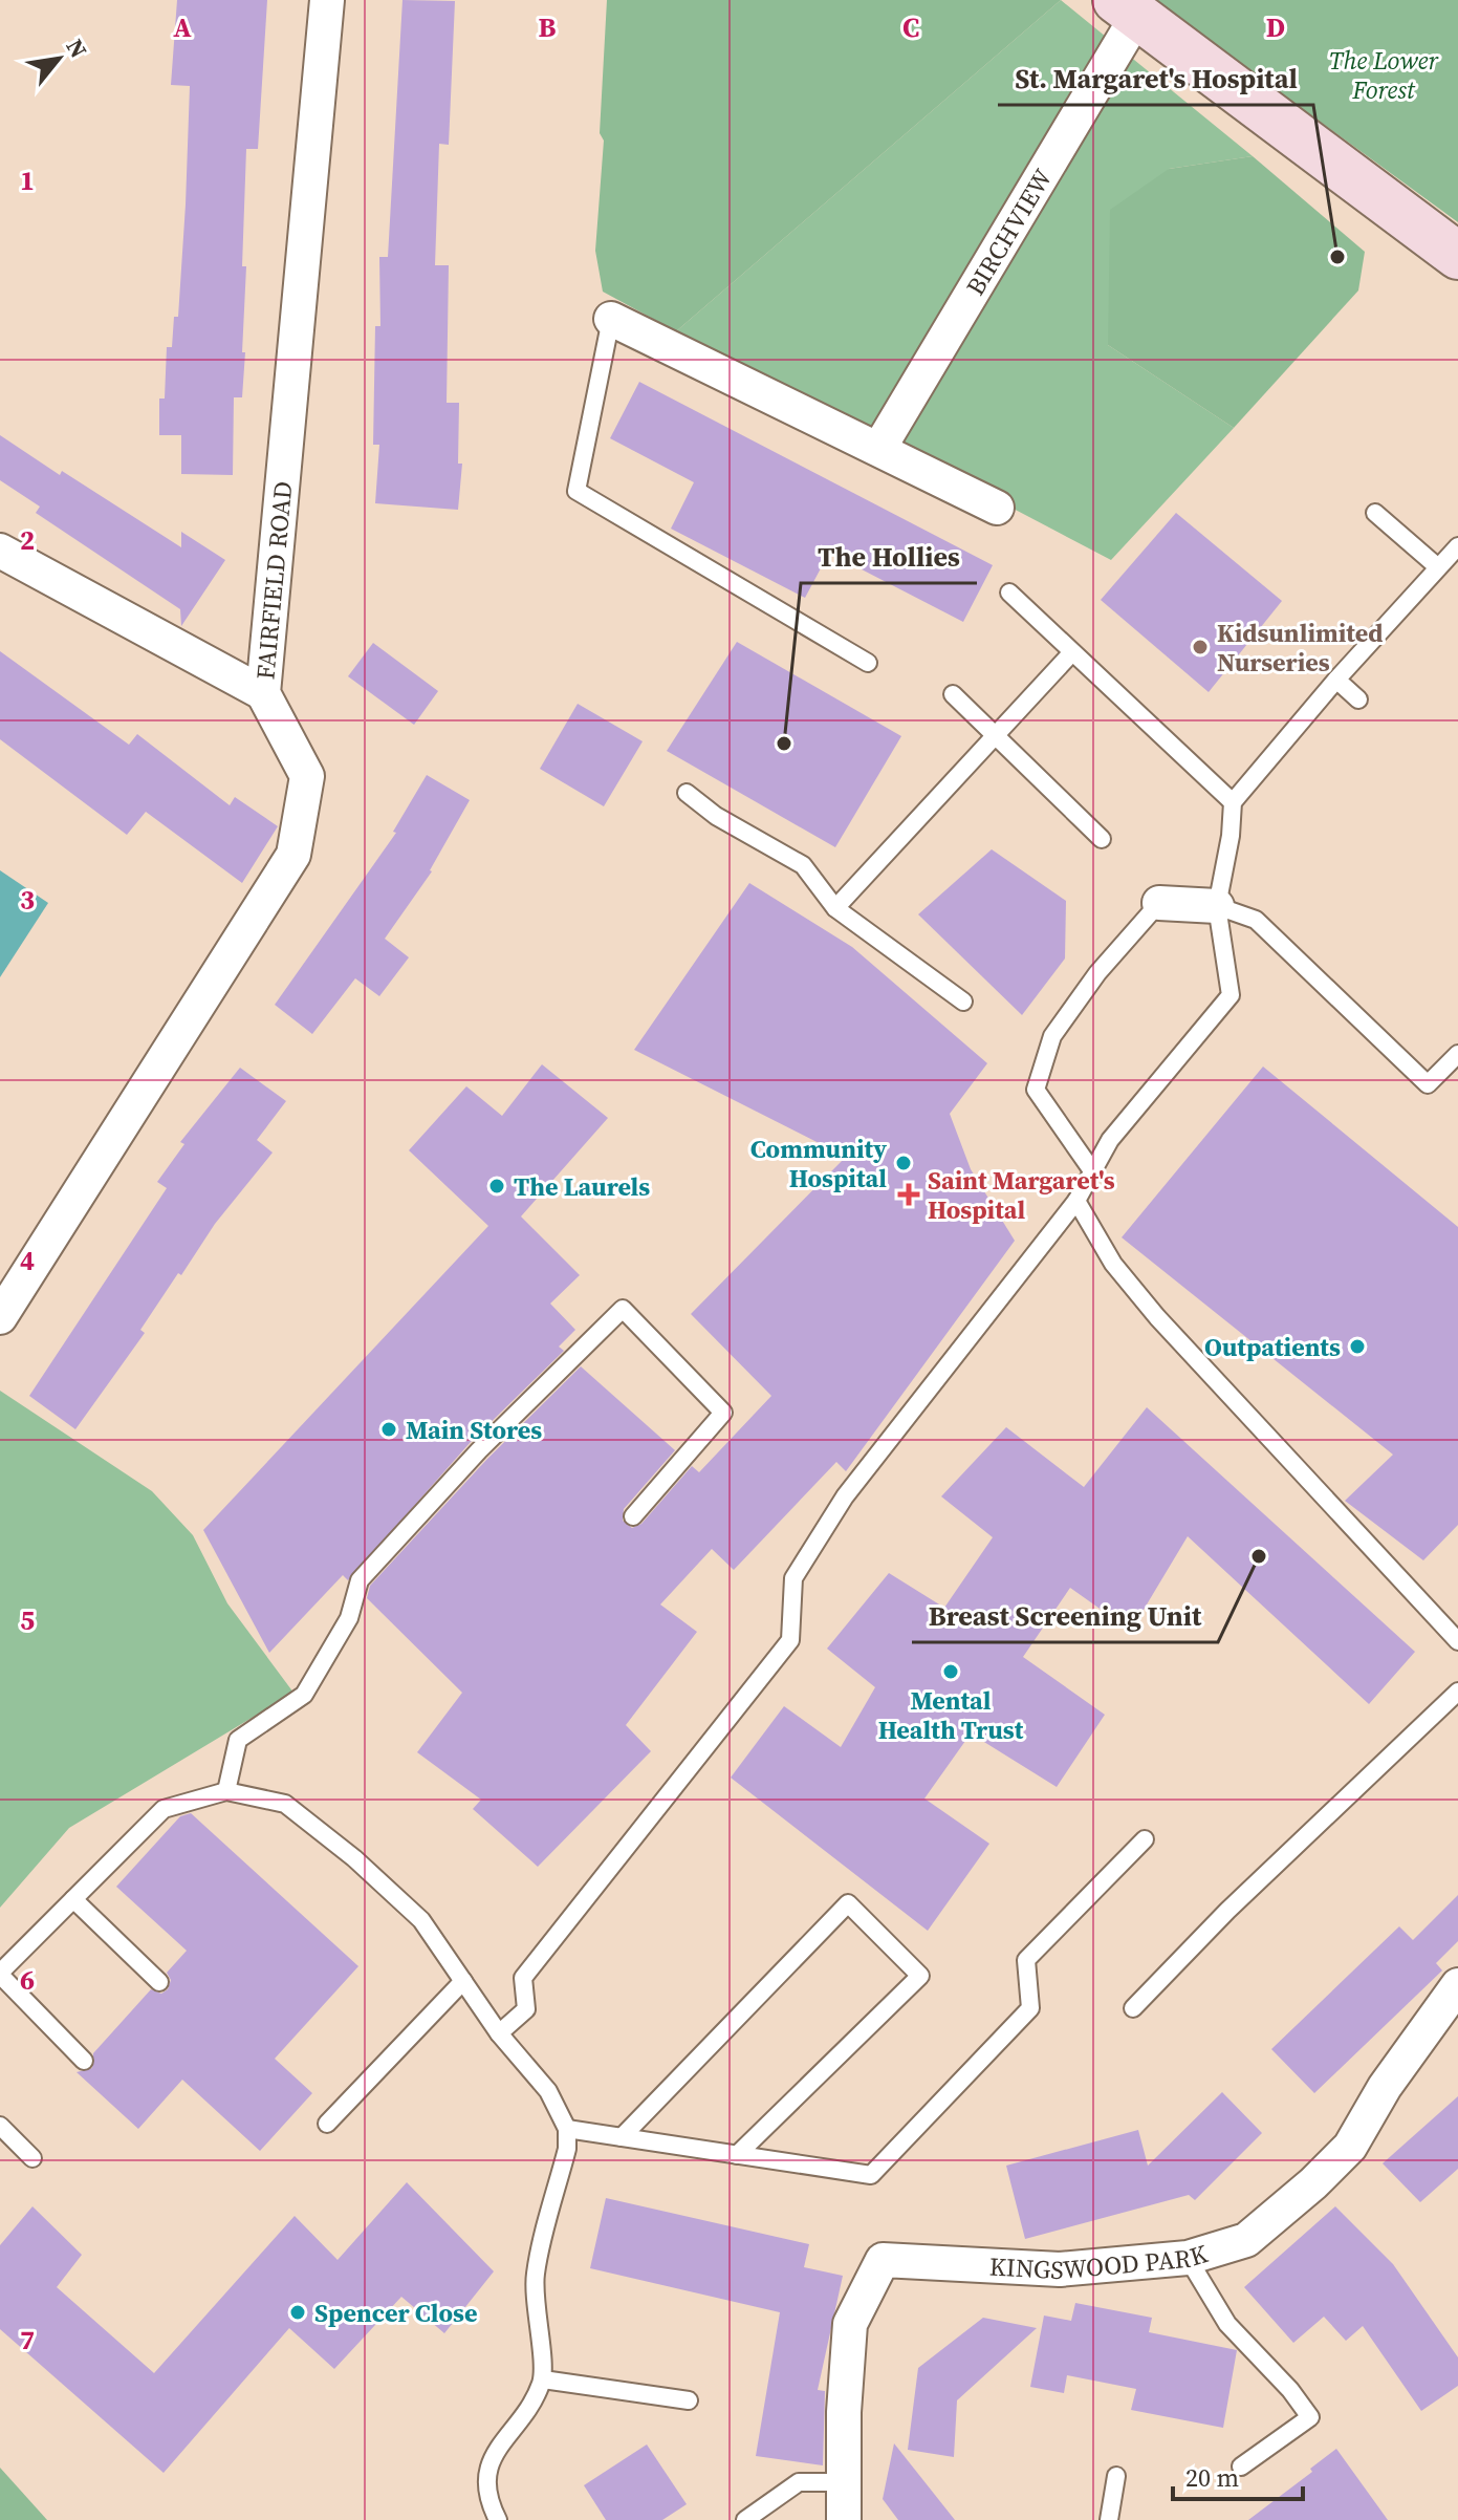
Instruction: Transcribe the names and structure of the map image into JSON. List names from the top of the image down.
{
  "streets": {
    "street": ["BIRCHVIEW", "FAIRFIELD ROAD", "KINGSWOOD PARK"]
  },
  "parks": ["The Lower Forest"],
  "places": {
    "other": [
      "St. Margaret's Hospital",
      "Kidsunlimited Nurseries",
      "The Hollies",
      "Community Hospital",
      "The Laurels",
      "Outpatients",
      "Main Stores",
      "Breast Screening Unit",
      "Mental Health Trust",
      "Spencer Close"
    ],
    "health": ["Saint Margaret's Hospital"]
  },
  "scale_bar": "20 m",
  "north": "top right",
  "grid": {
    "columns": [
      "A",
      "B",
      "C",
      "D"
    ],
    "rows": [
      "1",
      "2",
      "3",
      "4",
      "5",
      "6",
      "7"
    ]
  }
}
